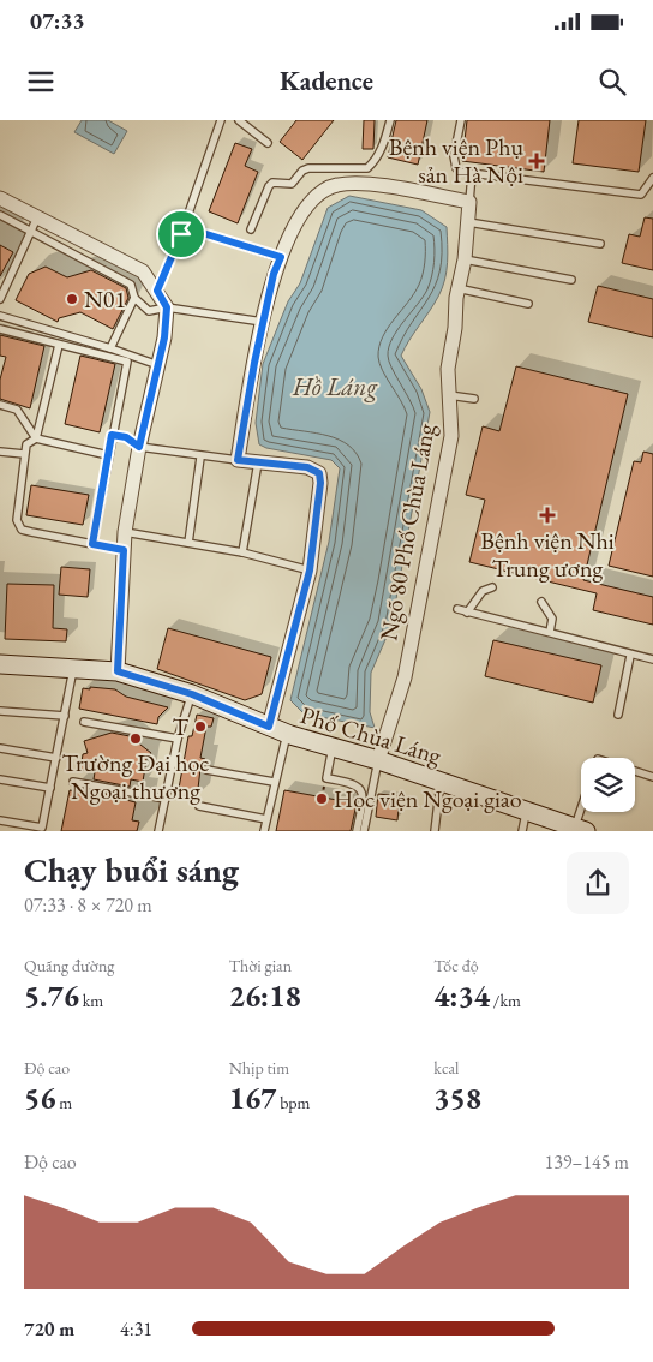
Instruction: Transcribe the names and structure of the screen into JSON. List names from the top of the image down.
{
  "streets": {
    "street": ["Ngõ 80 Phố Chùa Láng", "Phố Chùa Láng"]
  },
  "crossings": [
    ["Ngõ 80 Phố Chùa Láng", "Phố Chùa Láng"]
  ],
  "water": ["Hồ Láng"],
  "places": {
    "health": ["Bệnh viện Phụ sản Hà Nội", "Bệnh viện Nhi Trung ương"],
    "other": [
      "N01",
      "T",
      "Trường Đại học Ngoại thương",
      "Học viện Ngoại giao"
    ]
  },
  "page": {
    "status": "07:33",
    "header": "Kadence",
    "heading": ["Chạy buổi sáng", "07:33 · 8 × 720 m"],
    "stats": [
      ["Quãng đường", "5.76 km"],
      ["Thời gian", "26:18"],
      ["Tốc độ", "4:34 /km"],
      ["Độ cao", "56 m"],
      ["Nhịp tim", "167 bpm"],
      ["kcal", "358"]
    ],
    "chart": ["Độ cao", "139–145 m"],
    "list": [
      {
        "name": "720 m",
        "note": "4:31"
      }
    ]
  }
}
